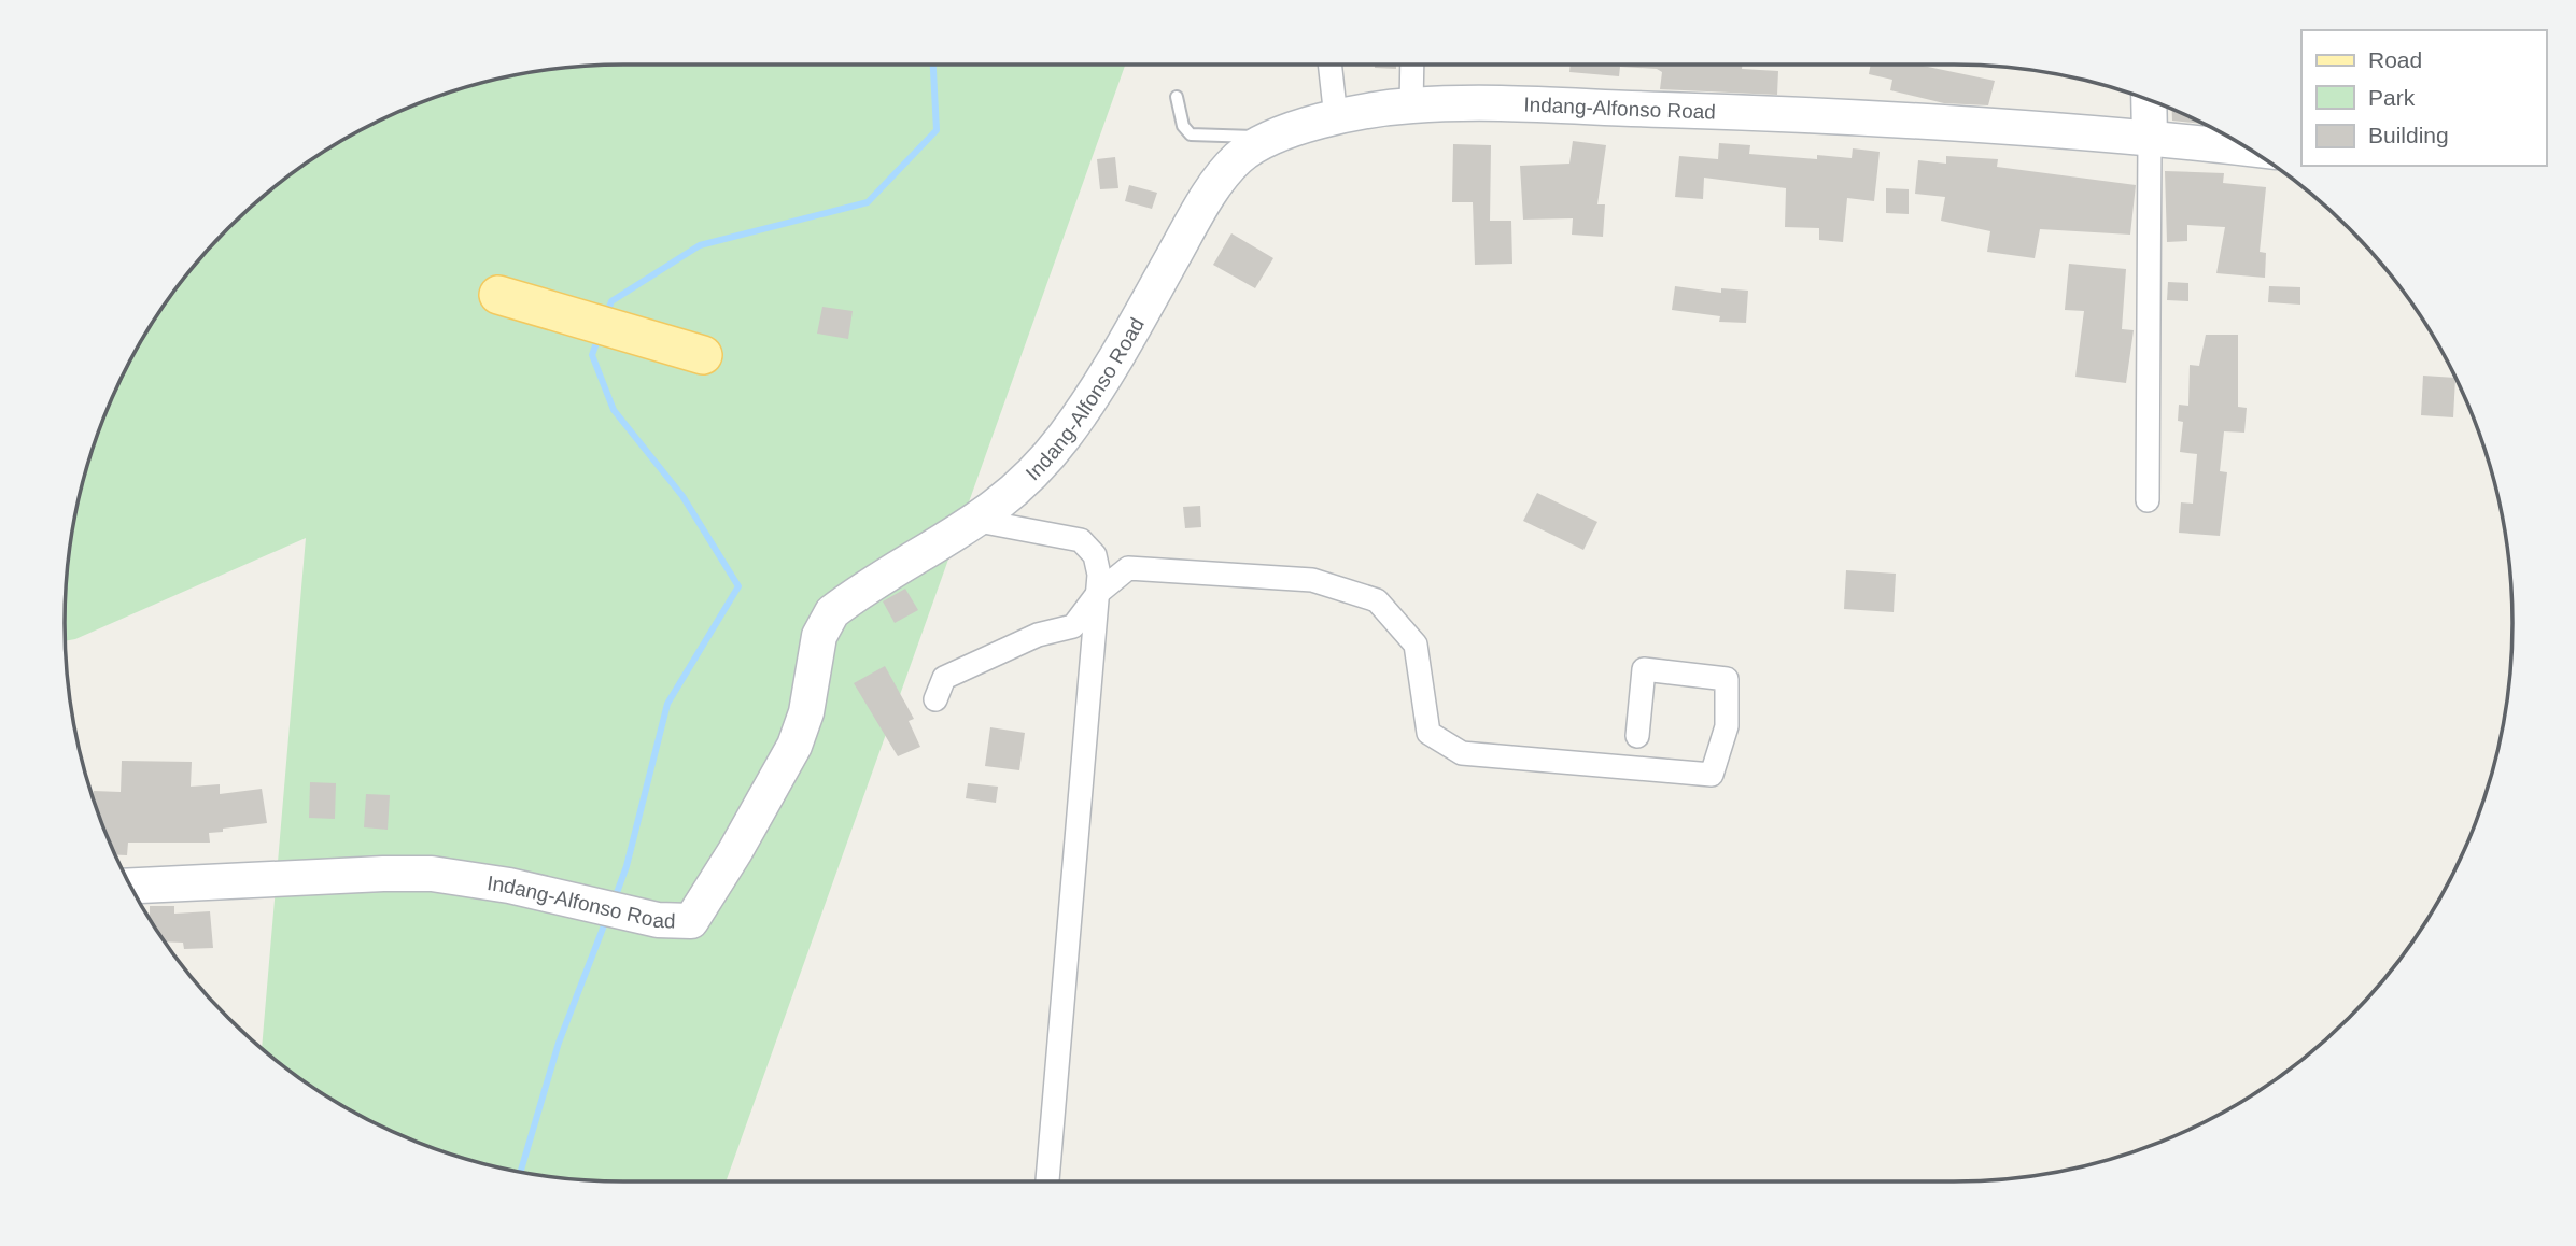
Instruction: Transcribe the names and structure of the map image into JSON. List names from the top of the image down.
{
  "streets": {
    "main road": ["Indang-Alfonso Road"]
  },
  "legend": ["Road", "Park", "Building"]
}
